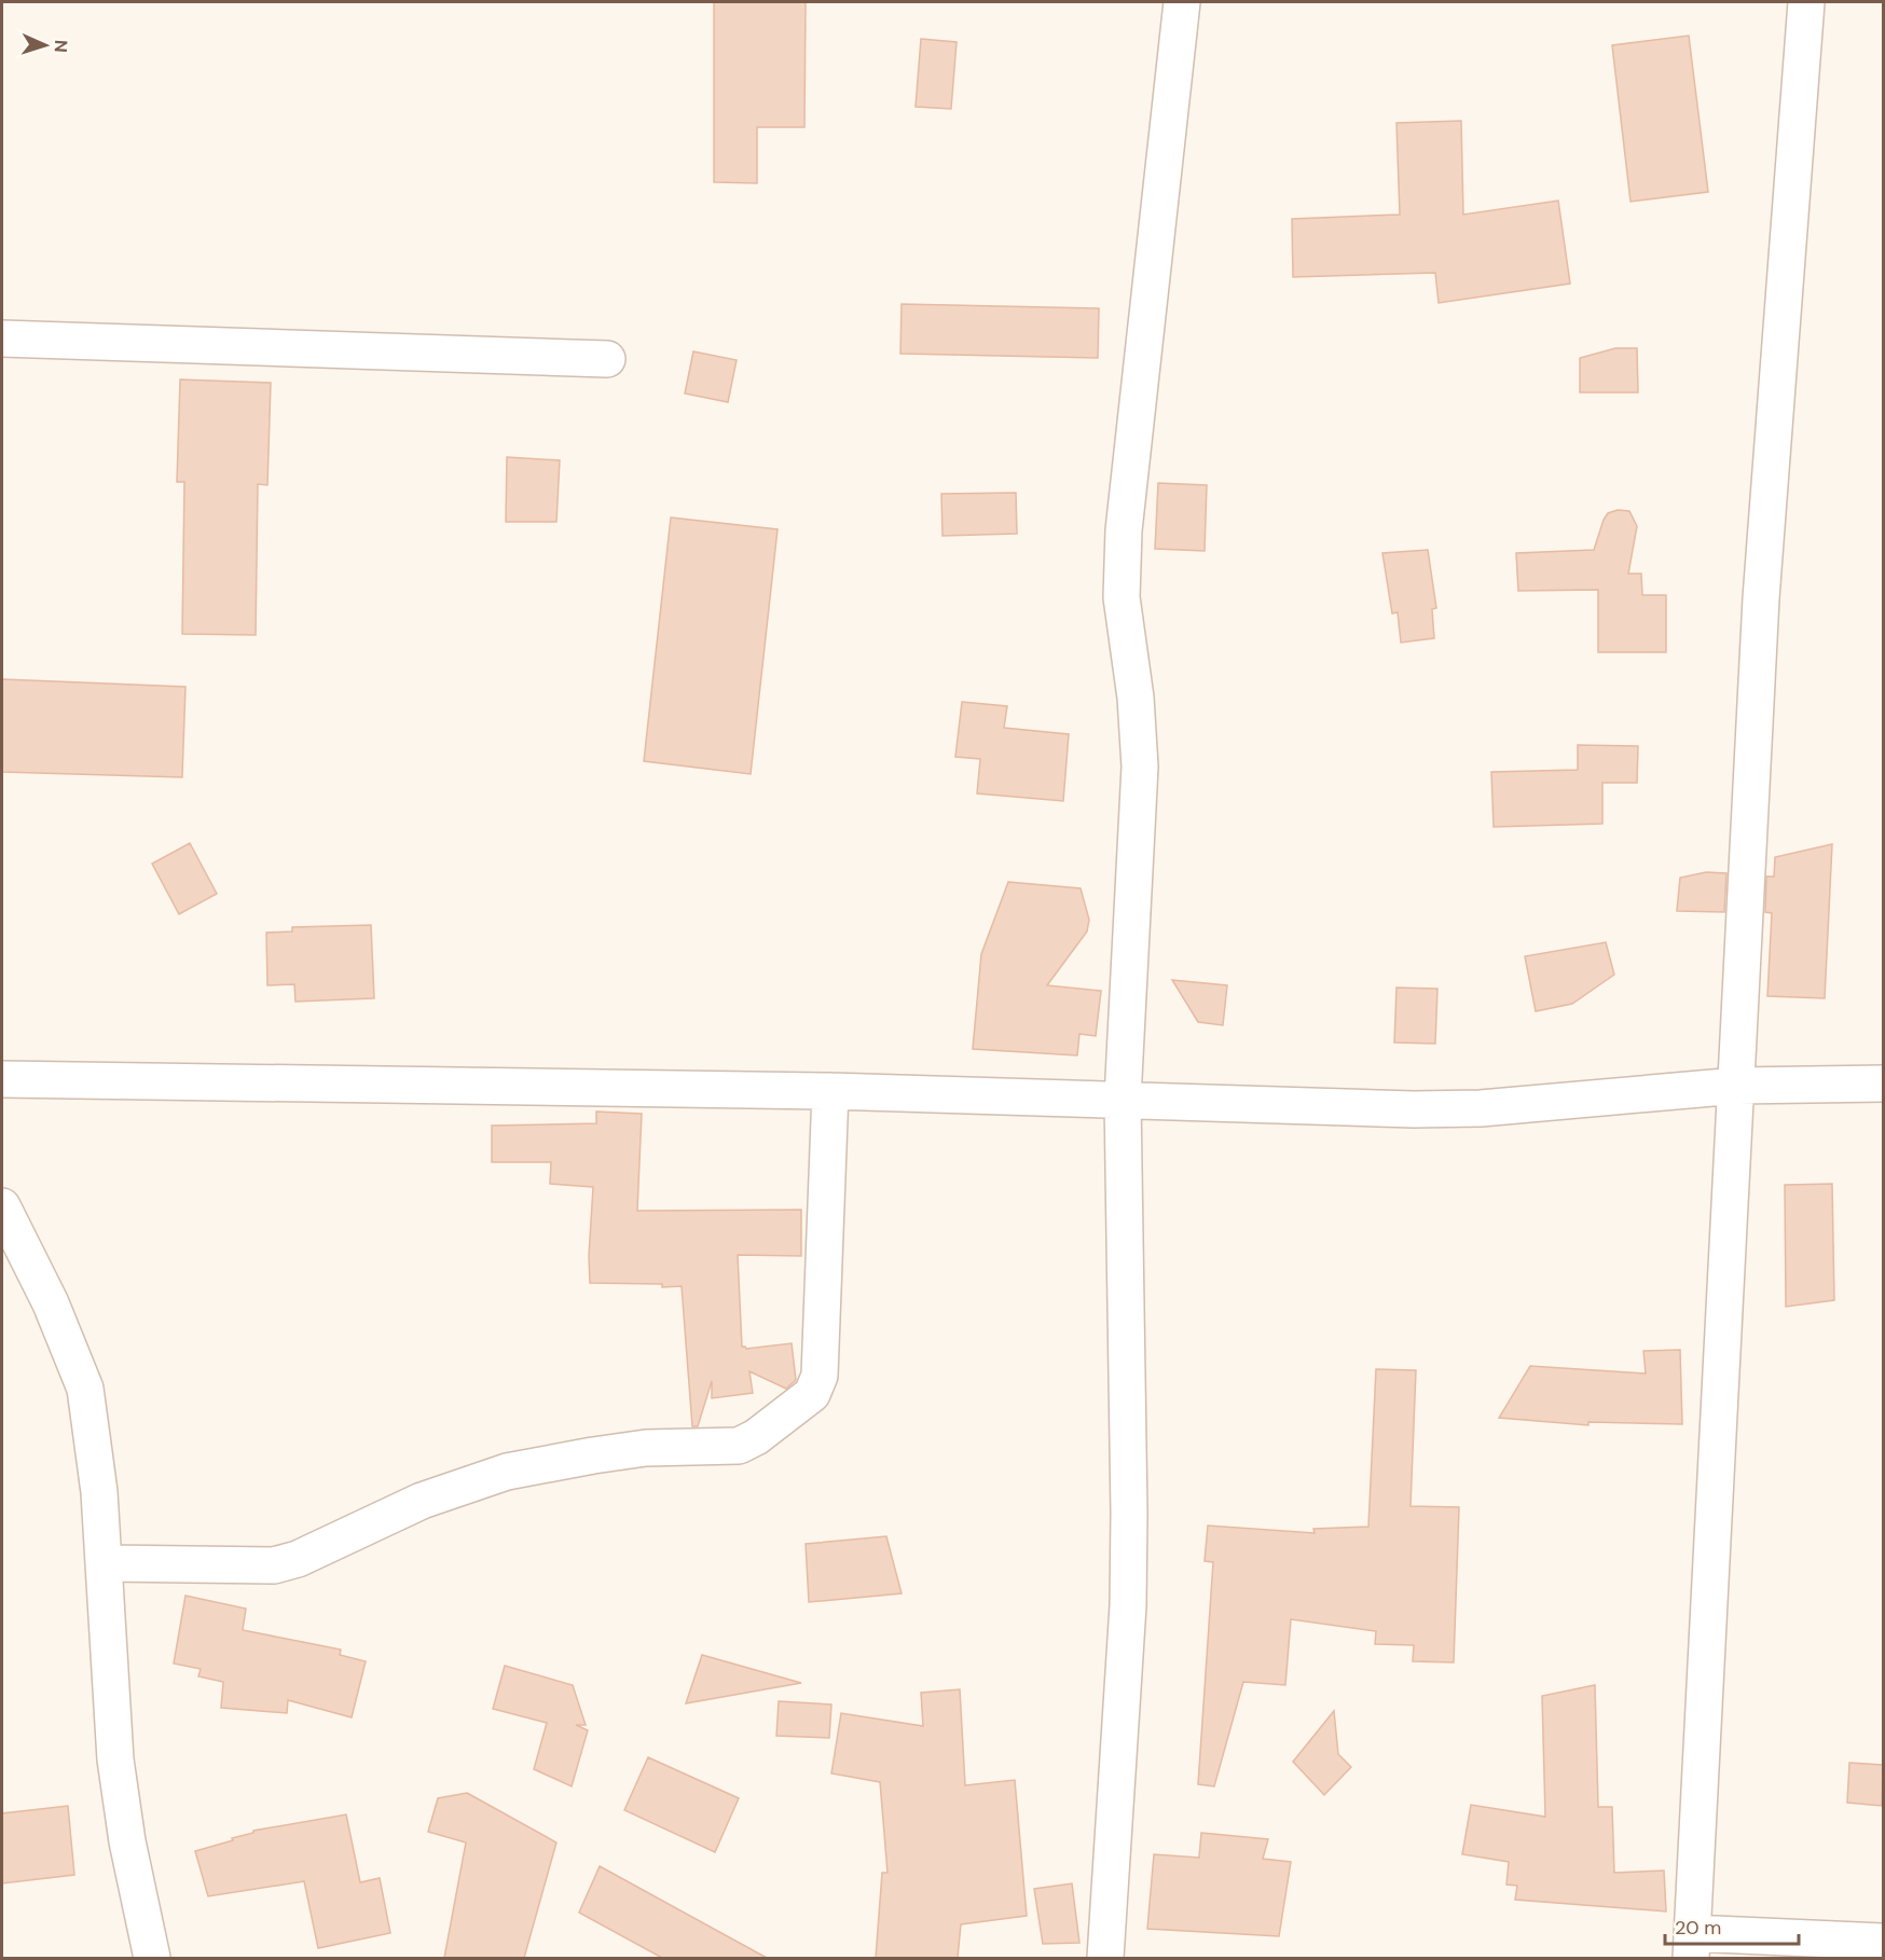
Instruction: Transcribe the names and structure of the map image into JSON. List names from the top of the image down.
{
  "scale_bar": "20 m",
  "north": "right"
}
